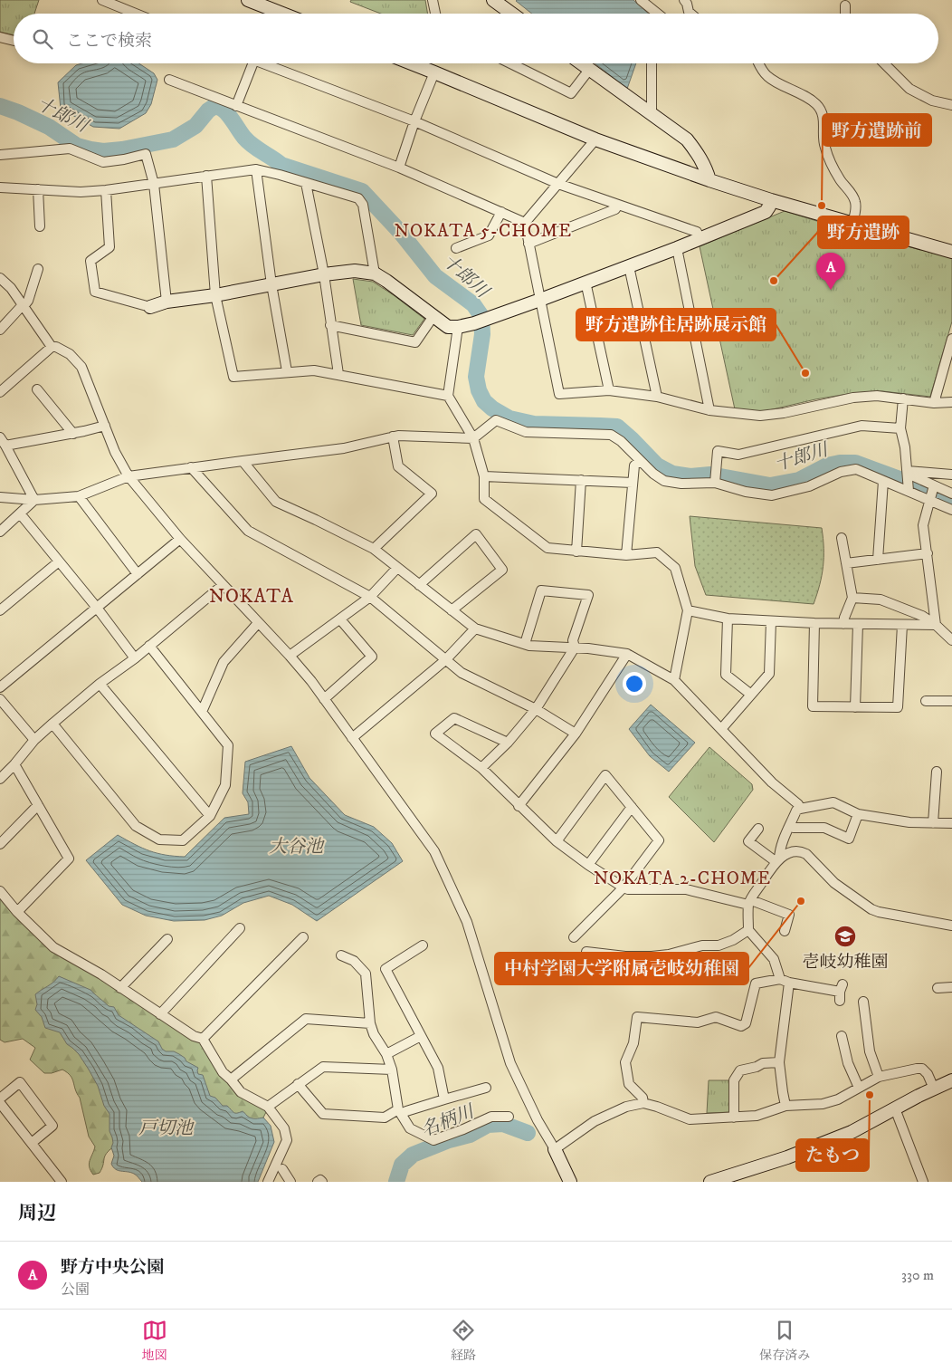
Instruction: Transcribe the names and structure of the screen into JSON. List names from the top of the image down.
{
  "districts": ["NOKATA 5-CHOME", "NOKATA", "NOKATA 2-CHOME"],
  "water": [
    "十郎川",
    "大谷池",
    "名柄川",
    "戸切池"
  ],
  "places": {
    "other": [
      "野方遺跡前",
      "野方遺跡",
      "野方遺跡住居跡展示館",
      "中村学園大学附属壱岐幼稚園",
      "たもつ"
    ],
    "school or university": ["壱岐幼稚園"]
  },
  "page": {
    "search": "ここで検索",
    "pins": "A",
    "heading": "周辺",
    "list": [
      {
        "mark": "A",
        "name": "野方中央公園",
        "note": "公園",
        "value": "330 m"
      }
    ],
    "nav": ["地図", "経路", "保存済み"]
  }
}
